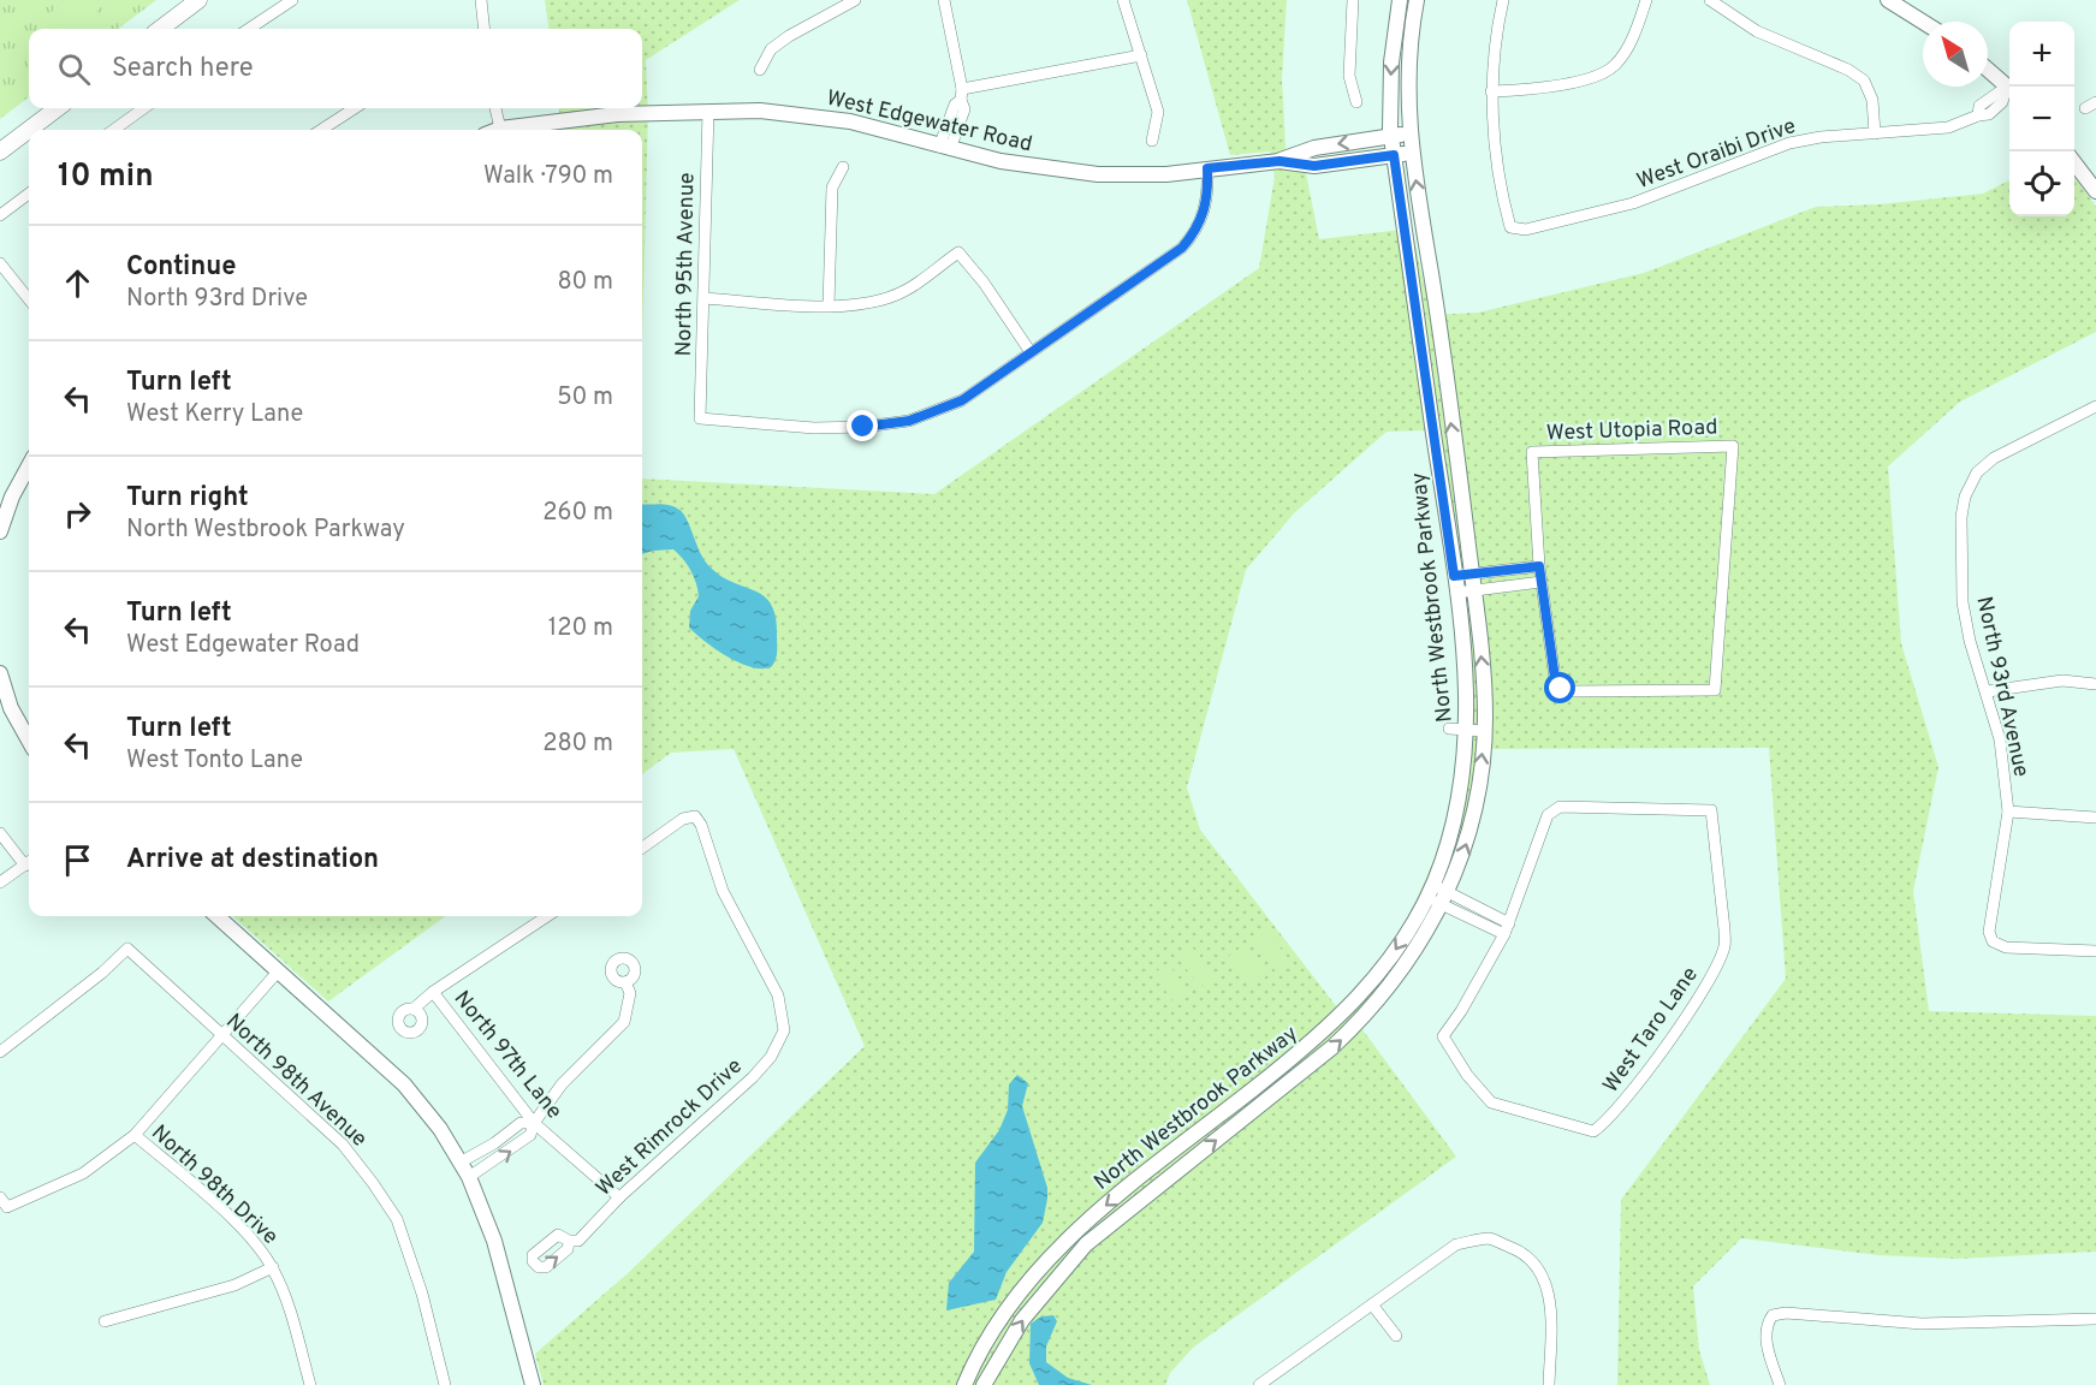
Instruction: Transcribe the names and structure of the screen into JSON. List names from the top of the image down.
{
  "streets": {
    "street": [
      "West Edgewater Road",
      "West Oraibi Drive",
      "North 95th Avenue",
      "West Utopia Road",
      "North Westbrook Parkway",
      "North 93rd Avenue",
      "West Taro Lane",
      "North 97th Lane",
      "North 98th Avenue",
      "West Rimrock Drive",
      "North 98th Drive"
    ]
  },
  "crossings": [
    ["West Edgewater Road", "North 95th Avenue"],
    ["West Edgewater Road", "North Westbrook Parkway"],
    ["North 97th Lane", "West Rimrock Drive"]
  ],
  "north": "top left",
  "page": {
    "map_buttons": ["+", "−"],
    "search": "Search here",
    "heading": ["10 min", "Walk · 790 m"],
    "list": [
      ["Continue", "North 93rd Drive", "80 m"],
      ["Turn left", "West Kerry Lane", "50 m"],
      ["Turn right", "North Westbrook Parkway", "260 m"],
      ["Turn left", "West Edgewater Road", "120 m"],
      ["Turn left", "West Tonto Lane", "280 m"],
      "Arrive at destination"
    ]
  }
}
